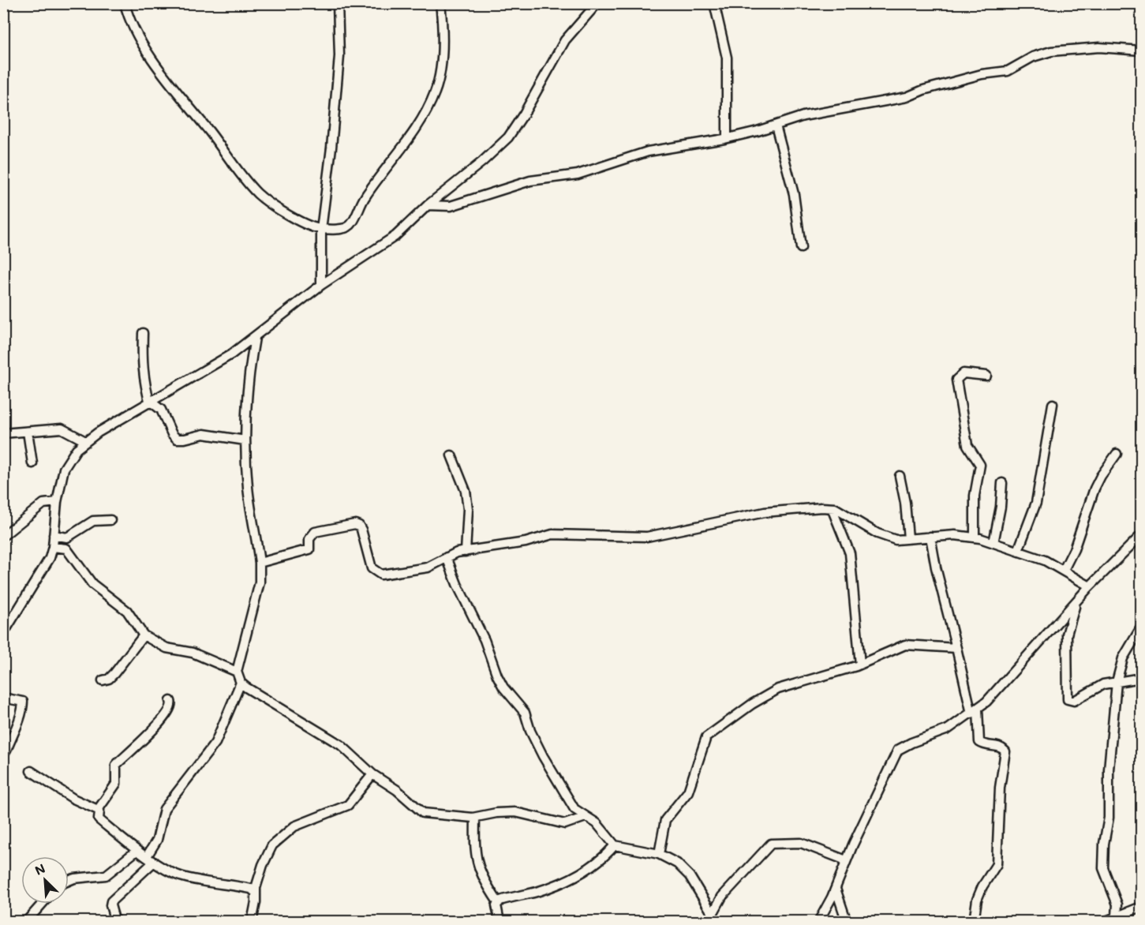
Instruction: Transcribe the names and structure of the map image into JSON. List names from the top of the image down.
{
  "north": "top left"
}
